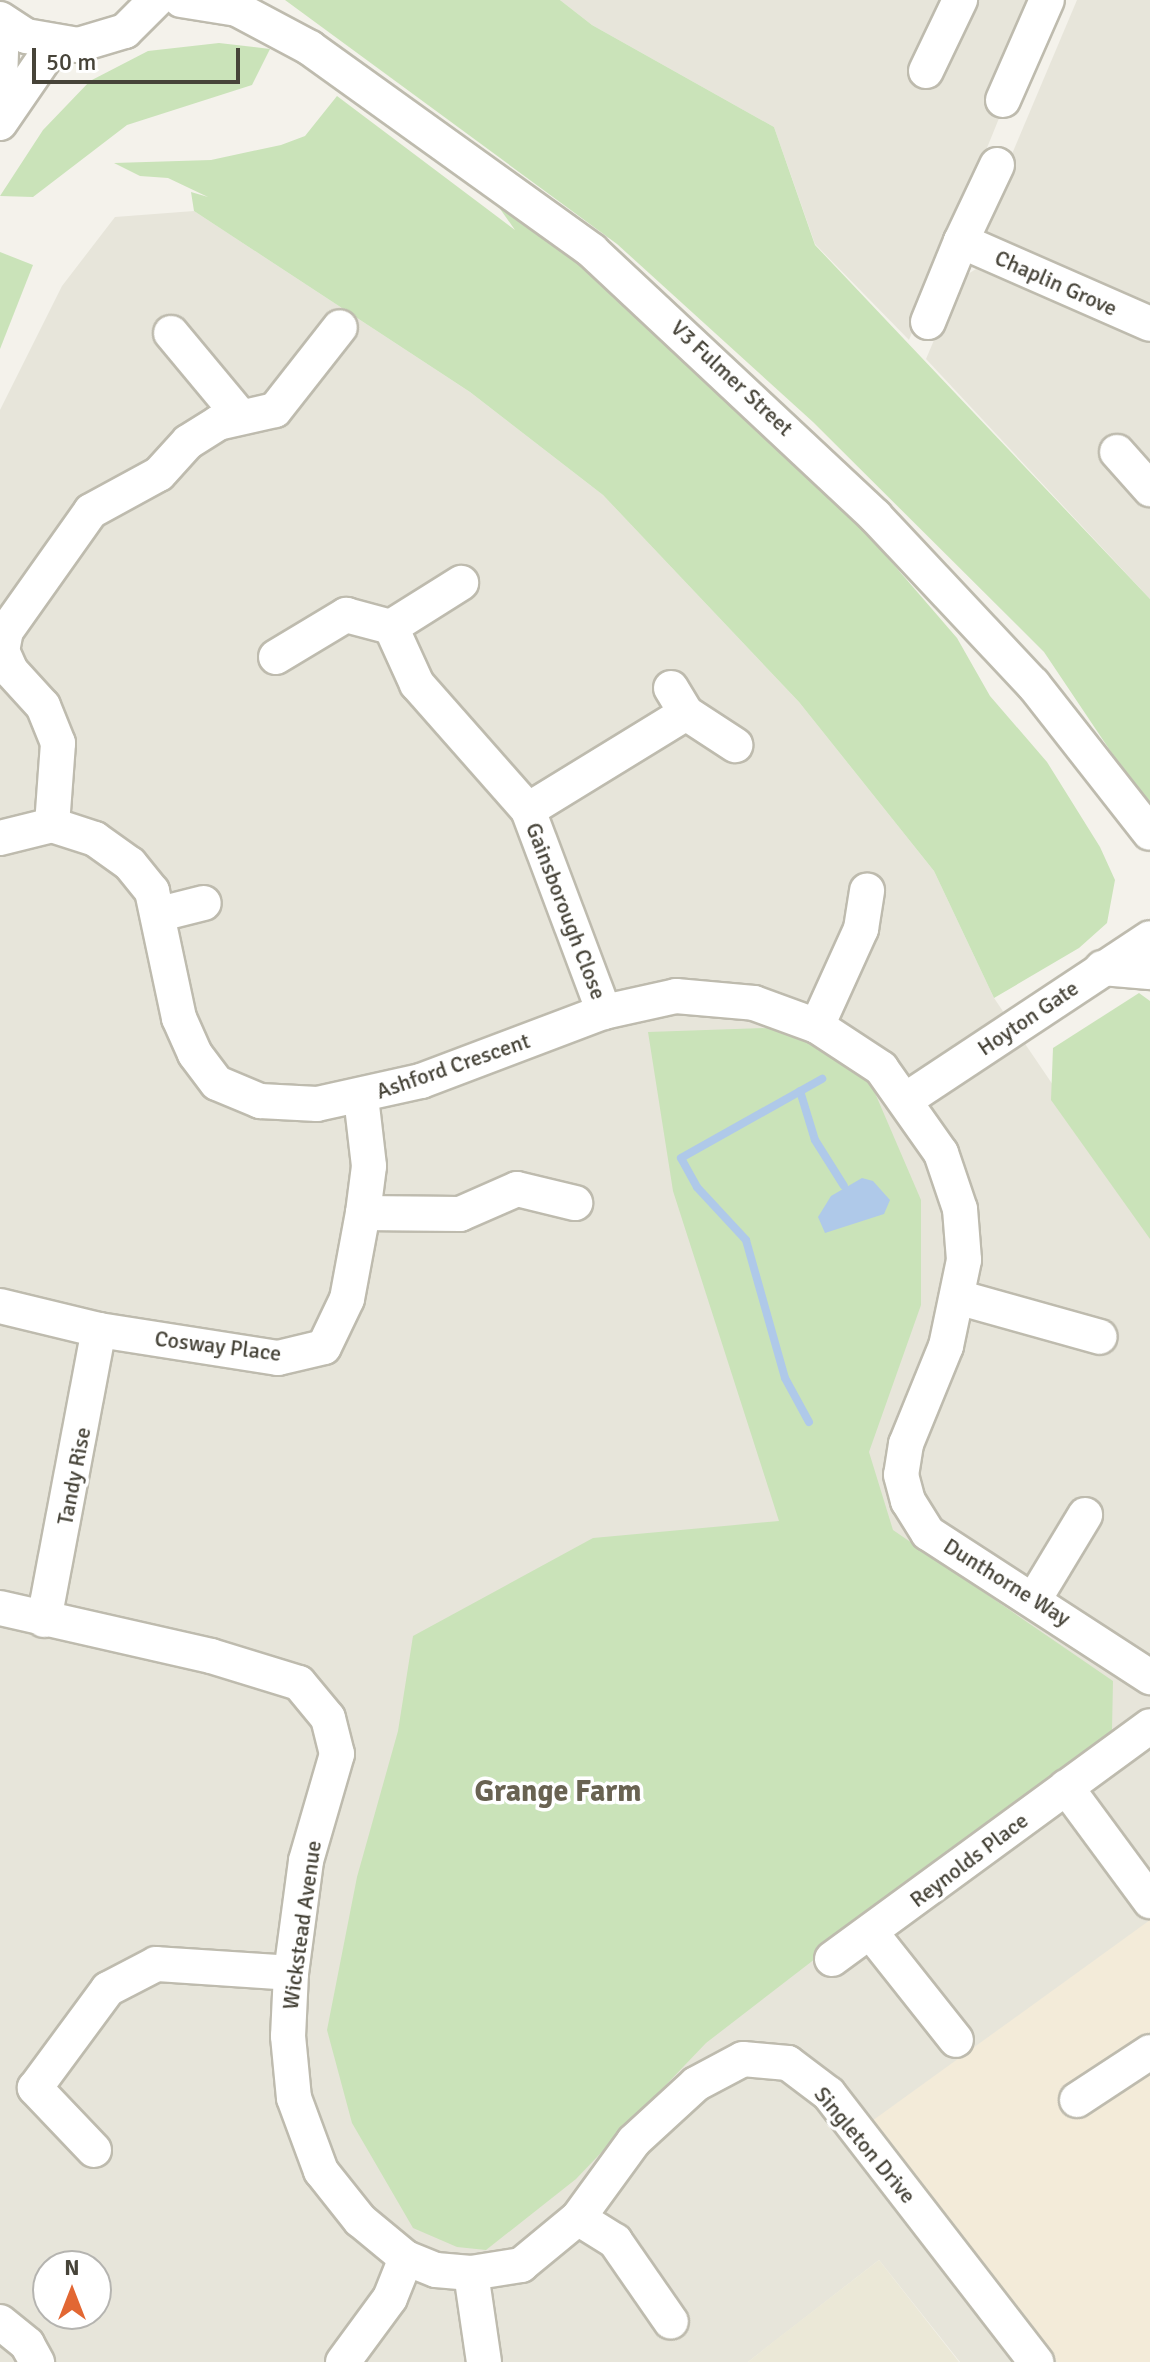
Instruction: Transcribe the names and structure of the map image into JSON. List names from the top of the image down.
{
  "streets": {
    "street": [
      "Chaplin Grove",
      "V3 Fulmer Street",
      "Gainsborough Close",
      "Hoyton Gate",
      "Ashford Crescent",
      "Cosway Place",
      "Tandy Rise",
      "Dunthorne Way",
      "Reynolds Place",
      "Wickstead Avenue",
      "Singleton Drive"
    ]
  },
  "crossings": [
    ["Gainsborough Close", "Ashford Crescent"],
    ["Hoyton Gate", "Ashford Crescent"],
    ["Hoyton Gate", "Dunthorne Way"],
    ["Ashford Crescent", "Cosway Place"],
    ["Ashford Crescent", "Dunthorne Way"],
    ["Cosway Place", "Tandy Rise"],
    ["Tandy Rise", "Wickstead Avenue"],
    ["Wickstead Avenue", "Singleton Drive"]
  ],
  "districts": ["Grange Farm"],
  "scale_bar": "50 m",
  "north": "top"
}
